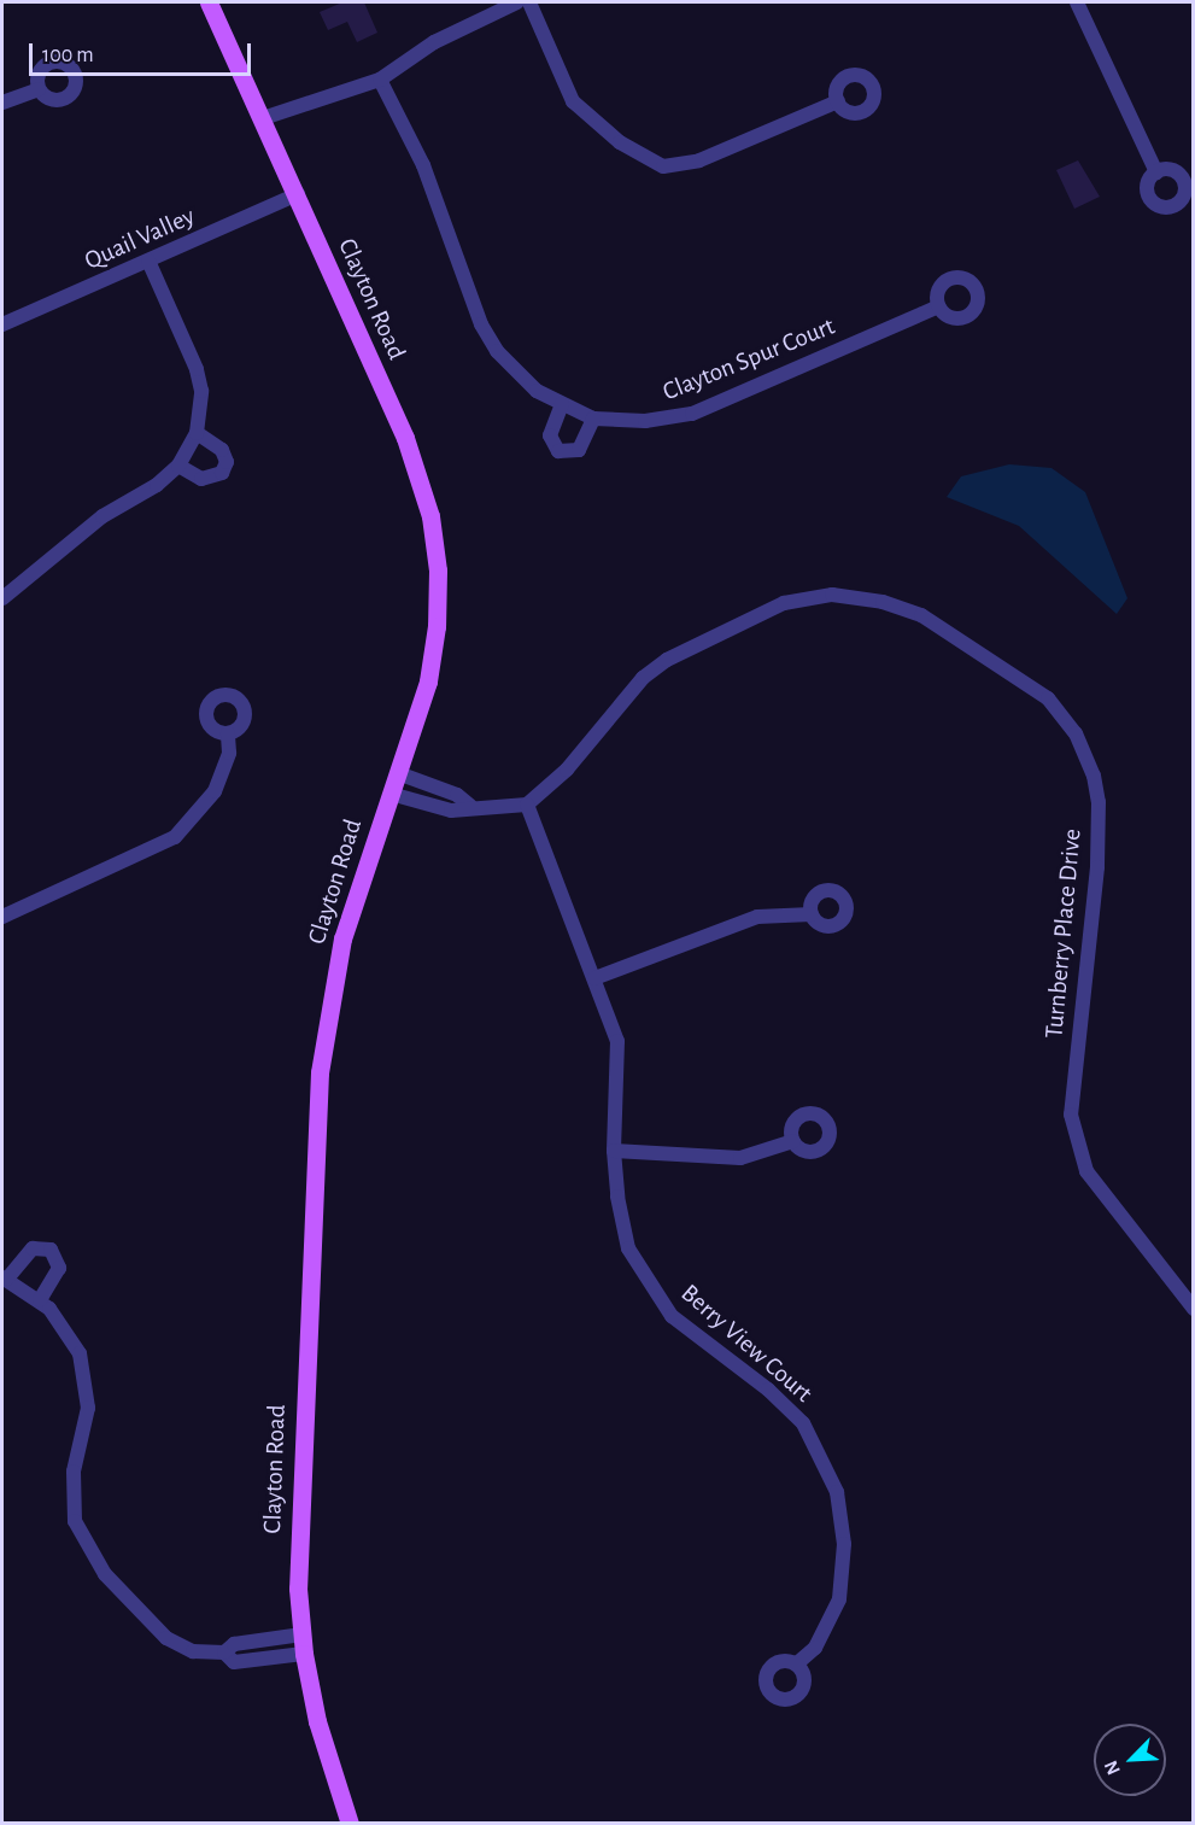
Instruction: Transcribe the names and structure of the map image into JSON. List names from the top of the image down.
{
  "streets": {
    "main road": ["Clayton Road"],
    "street": [
      "Quail Valley",
      "Clayton Spur Court",
      "Turnberry Place Drive",
      "Berry View Court"
    ]
  },
  "crossings": [
    ["Quail Valley", "Clayton Road"],
    ["Turnberry Place Drive", "Berry View Court"]
  ],
  "scale_bar": "100 m",
  "north": "bottom left"
}
